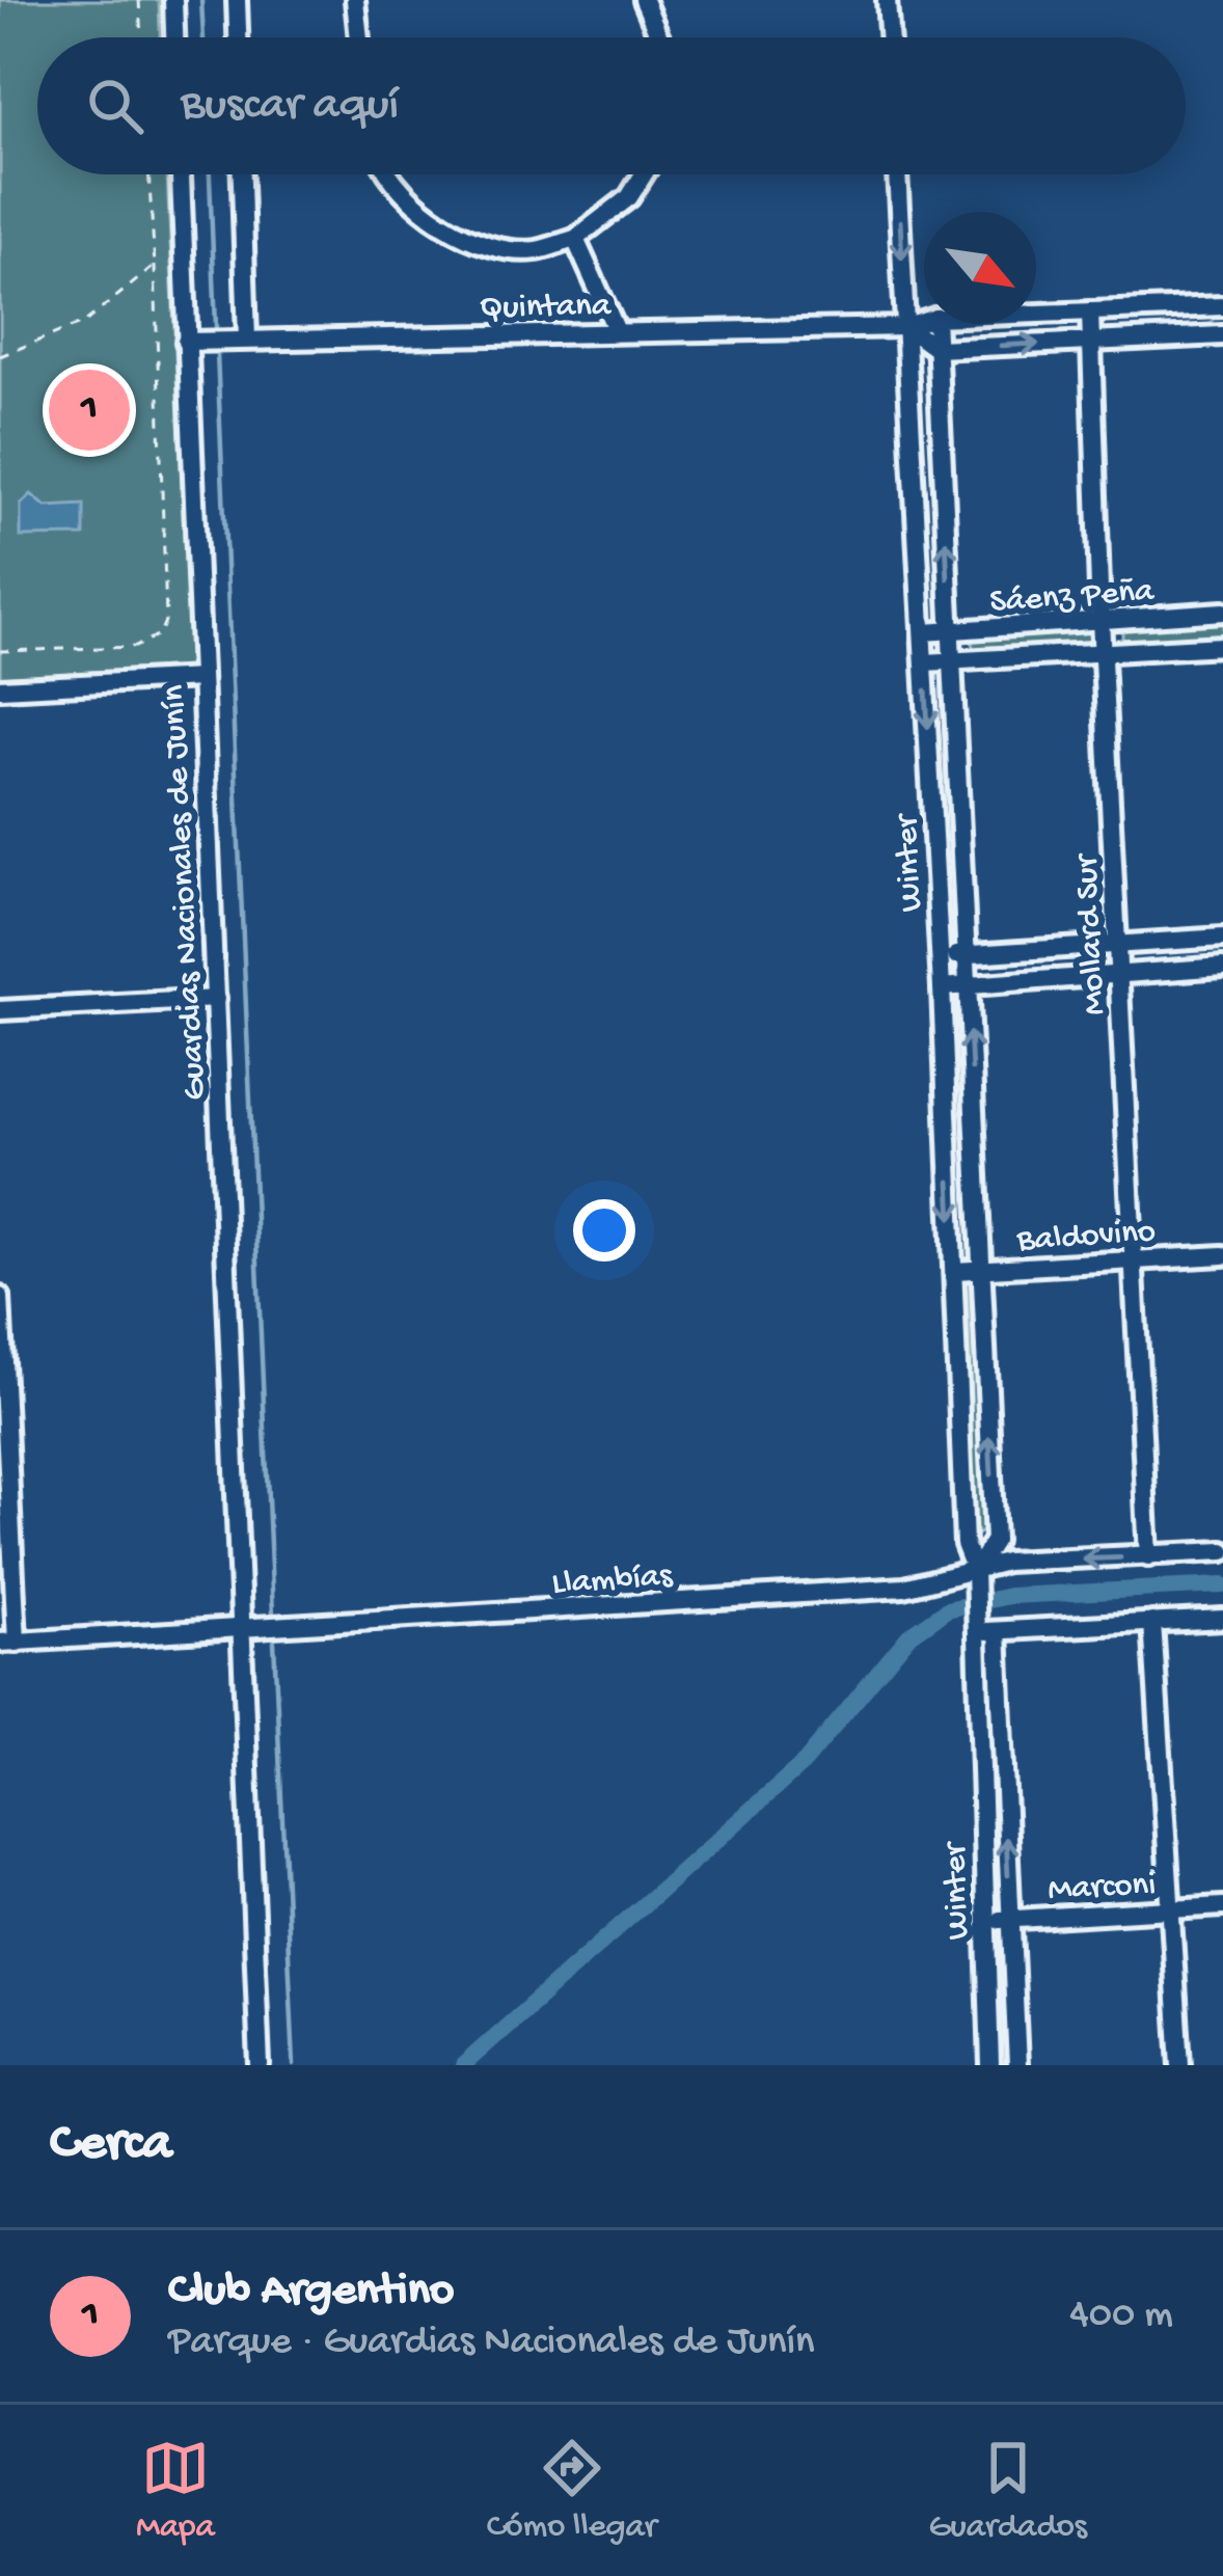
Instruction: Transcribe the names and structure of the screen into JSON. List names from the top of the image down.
{
  "streets": {
    "street": [
      "Quintana",
      "Sáenz Peña",
      "Winter",
      "Guardias Nacionales de Junín",
      "Mollard Sur",
      "Baldovino",
      "Llambías",
      "Marconi"
    ]
  },
  "crossings": [
    ["Quintana", "Winter"],
    ["Quintana", "Guardias Nacionales de Junín"],
    ["Quintana", "Mollard Sur"],
    ["Sáenz Peña", "Winter"],
    ["Sáenz Peña", "Mollard Sur"],
    ["Winter", "Baldovino"],
    ["Winter", "Llambías"],
    ["Winter", "Marconi"],
    ["Guardias Nacionales de Junín", "Llambías"],
    ["Mollard Sur", "Baldovino"],
    ["Mollard Sur", "Llambías"]
  ],
  "north": "bottom right",
  "page": {
    "search": "Buscar aquí",
    "pins": "1",
    "heading": "Cerca",
    "list": [
      {
        "mark": "1",
        "name": "Club Argentino",
        "note": "Parque · Guardias Nacionales de Junín",
        "value": "400 m"
      }
    ],
    "nav": ["Mapa", "Cómo llegar", "Guardados"]
  }
}
